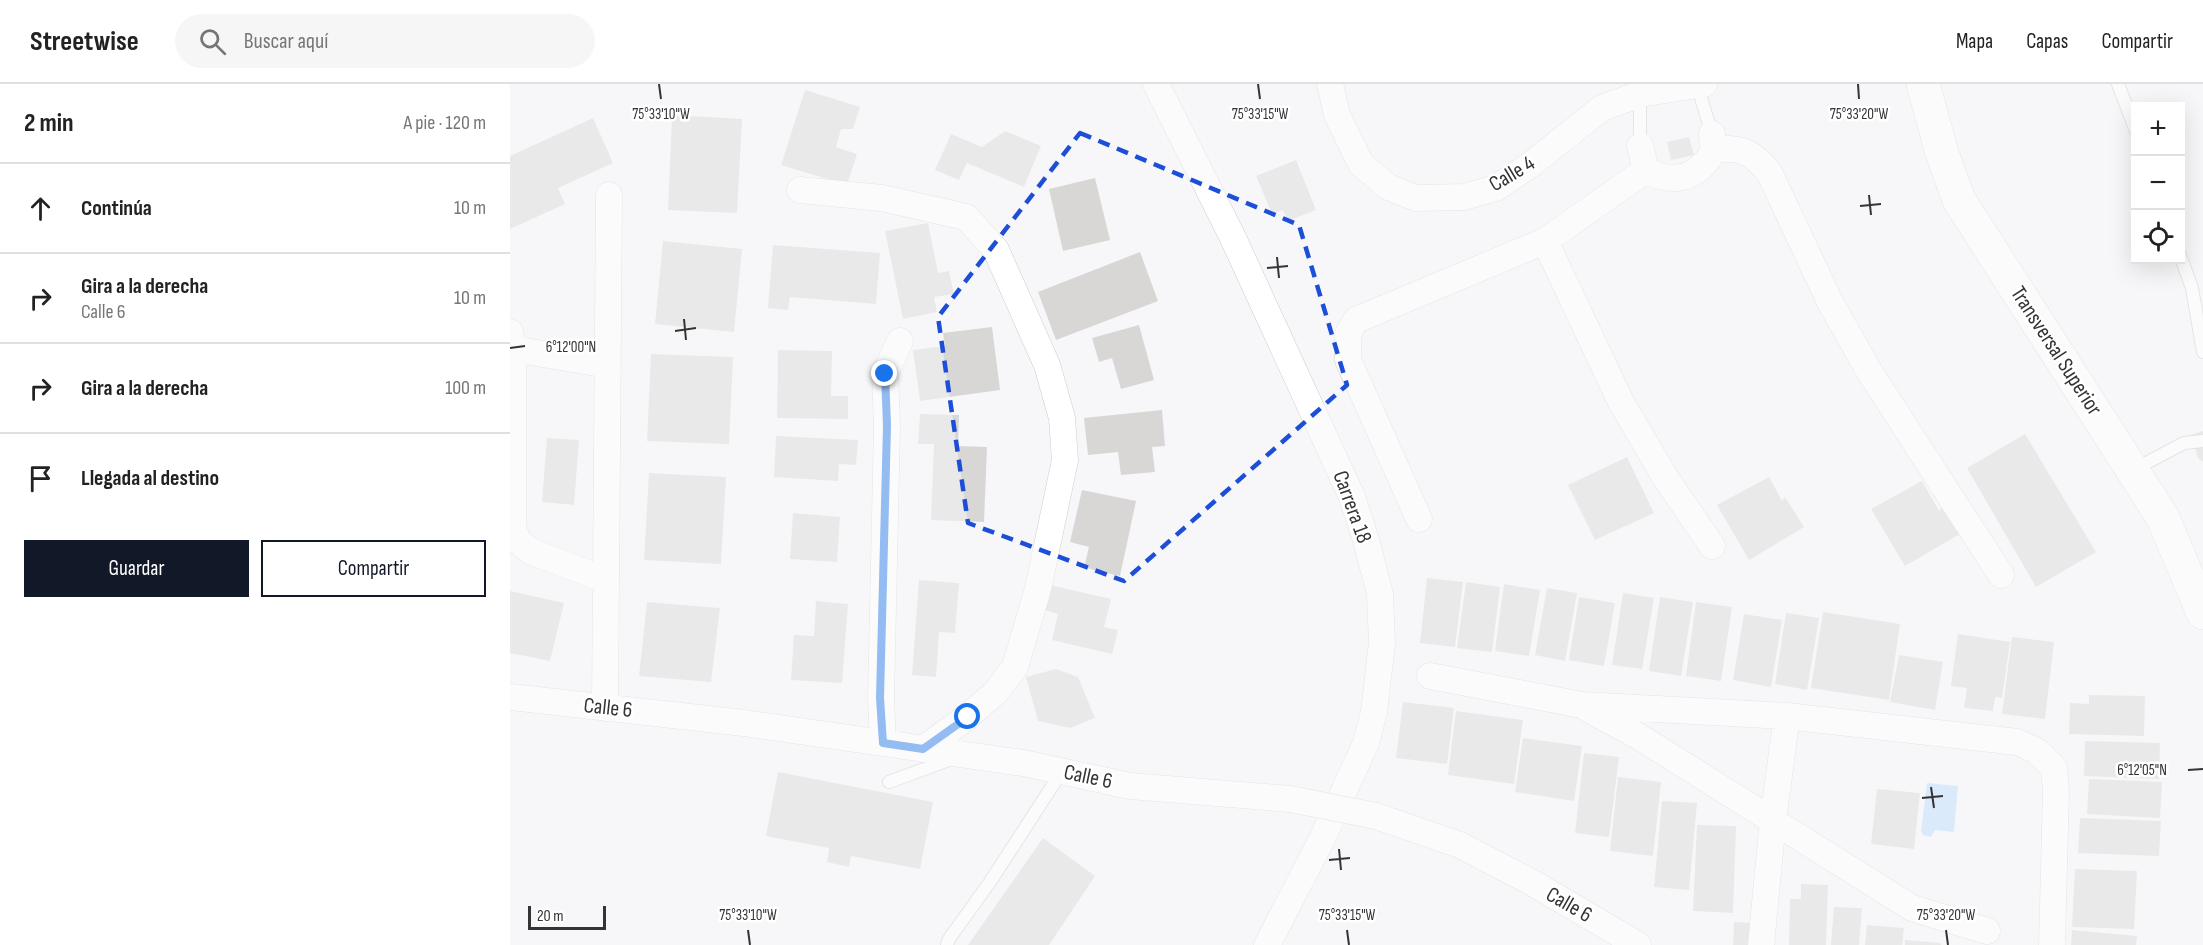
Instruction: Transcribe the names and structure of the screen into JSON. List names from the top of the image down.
{
  "streets": {
    "main road": ["Transversal Superior"],
    "street": ["Calle 4", "Carrera 18", "Calle 6"]
  },
  "scale_bar": "20 m",
  "page": {
    "header": "Streetwise",
    "search": "Buscar aquí",
    "nav": ["Mapa", "Capas", "Compartir"],
    "heading": ["2 min", "A pie · 120 m"],
    "map_buttons": ["+", "−"],
    "list": [
      ["Continúa", "10 m"],
      ["Gira a la derecha", "Calle 6", "10 m"],
      ["Gira a la derecha", "100 m"],
      "Llegada al destino"
    ],
    "buttons": ["Guardar", "Compartir"],
    "scale": "20 m"
  },
  "coordinates": [
    "75°33'10\"W",
    "75°33'15\"W",
    "75°33'20\"W",
    "6°12'00\"N",
    "6°12'05\"N"
  ]
}
